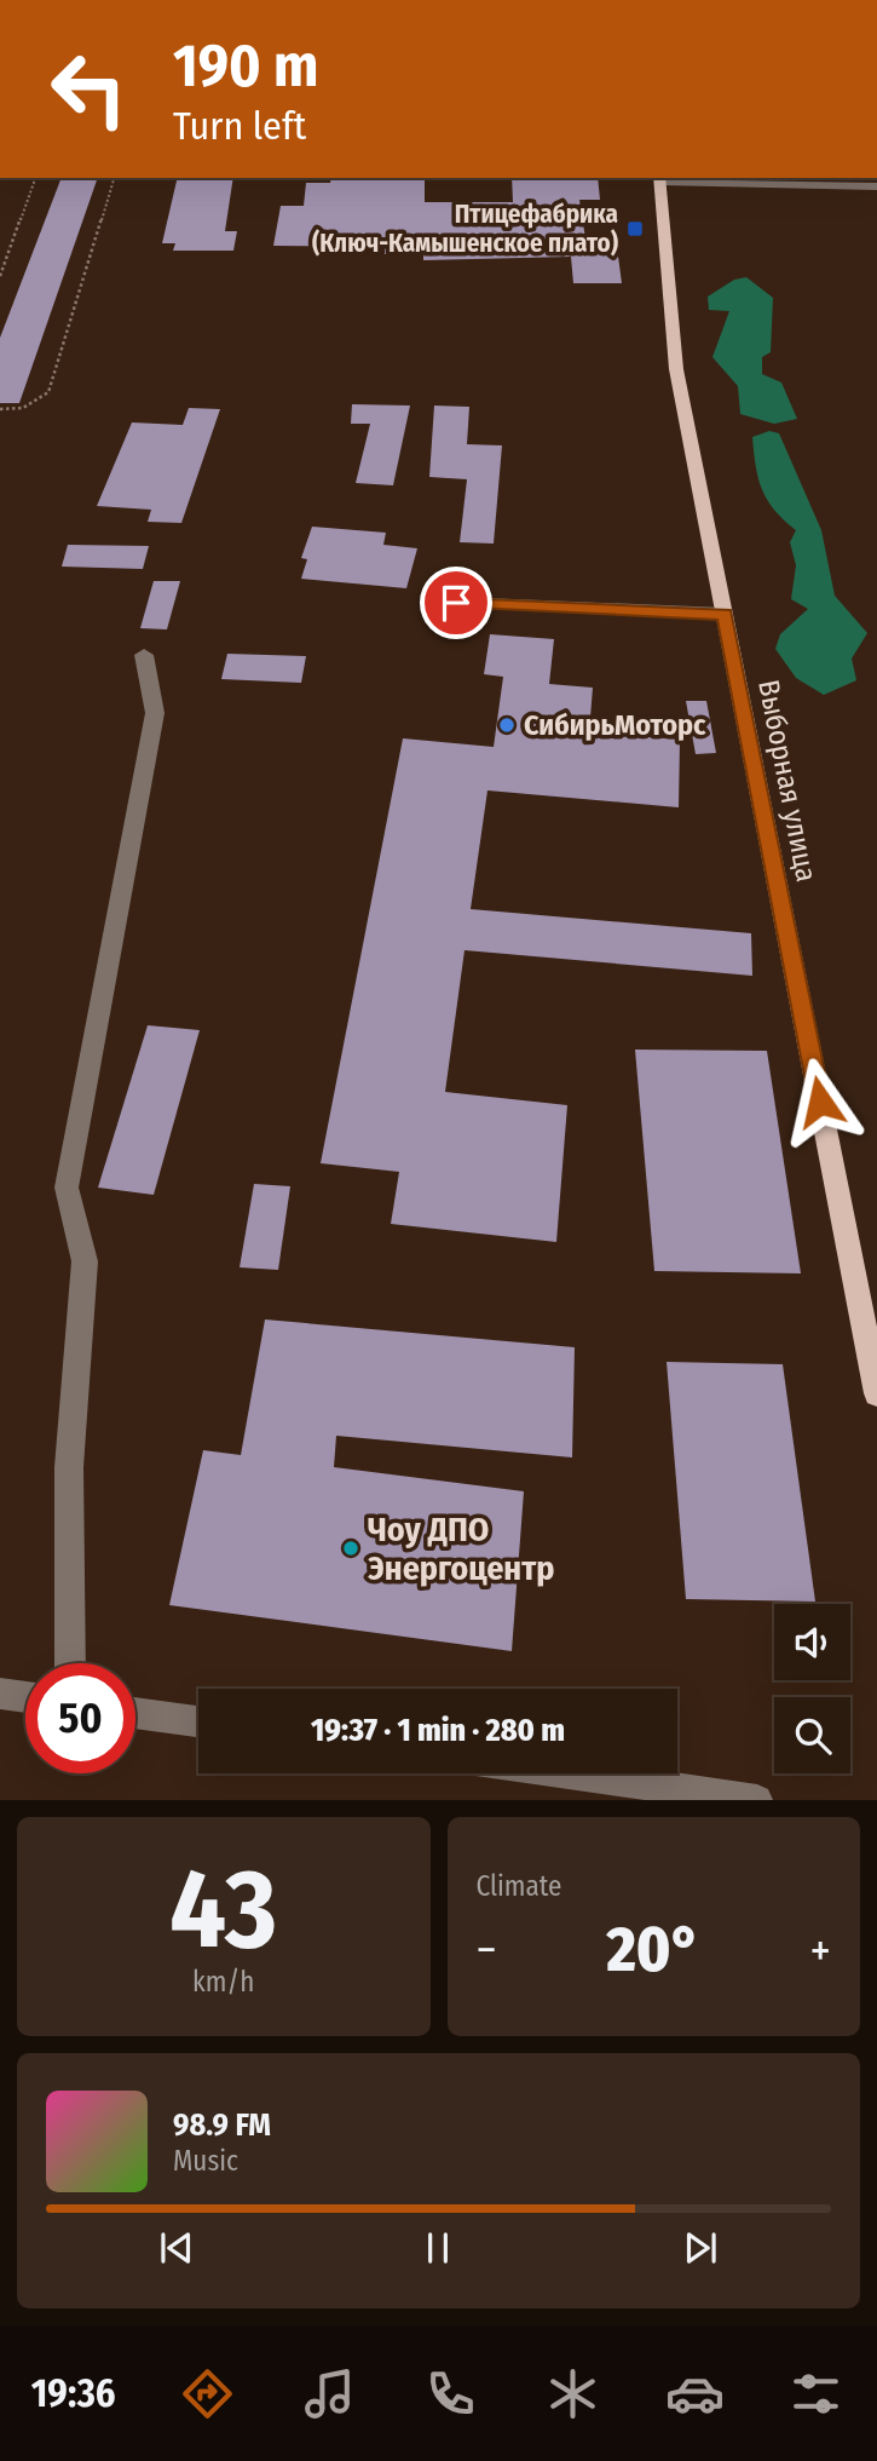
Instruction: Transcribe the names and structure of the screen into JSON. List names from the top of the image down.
{
  "streets": {
    "main road": ["Выборная улица"]
  },
  "places": {
    "transit": ["Птицефабрика (Ключ-Камышенское плато)"],
    "other": ["СибирьМоторс", "Чоу ДПО Энергоцентр"]
  },
  "page": {
    "turn": ["190 m", "Turn left"],
    "limit": "50",
    "trip": "19:37 · 1 min · 280 m",
    "tile": [
      ["43", "km/h"],
      "Climate"
    ],
    "heat": ["−", "20°", "+"],
    "song": ["98.9 FM", "Music"],
    "tabs": "19:36"
  }
}
